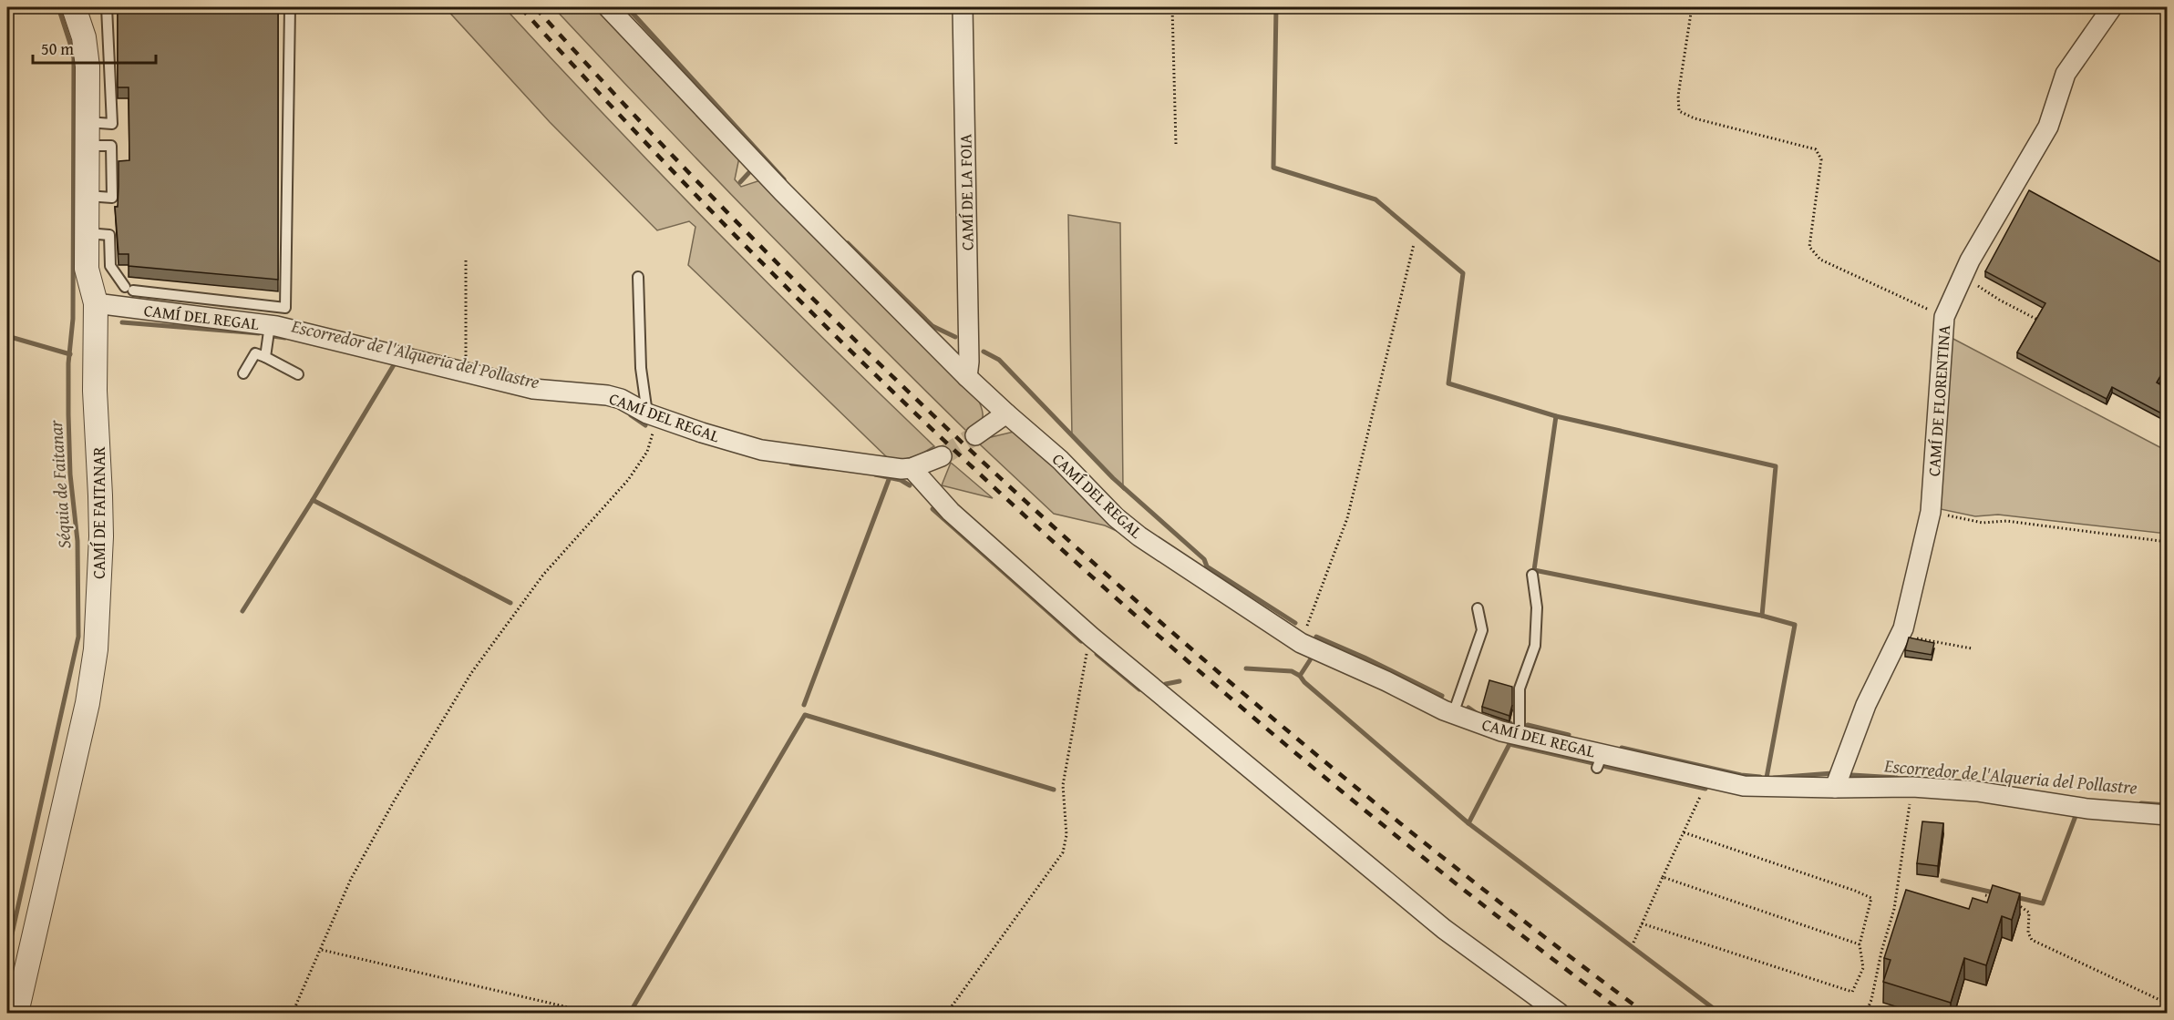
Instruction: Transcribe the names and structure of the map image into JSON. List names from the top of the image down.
{
  "streets": {
    "street": [
      "CAMÍ DE LA FOIA",
      "CAMÍ DEL REGAL",
      "CAMÍ DE FLORENTINA",
      "CAMÍ DE FAITANAR"
    ]
  },
  "crossings": [
    ["CAMÍ DE LA FOIA", "CAMÍ DEL REGAL"],
    ["CAMÍ DEL REGAL", "CAMÍ DE FLORENTINA"],
    ["CAMÍ DEL REGAL", "CAMÍ DE FAITANAR"]
  ],
  "water": ["Escorredor de l'Alqueria del Pollastre", "Séquia de Faitanar"],
  "scale_bar": "50 m"
}
